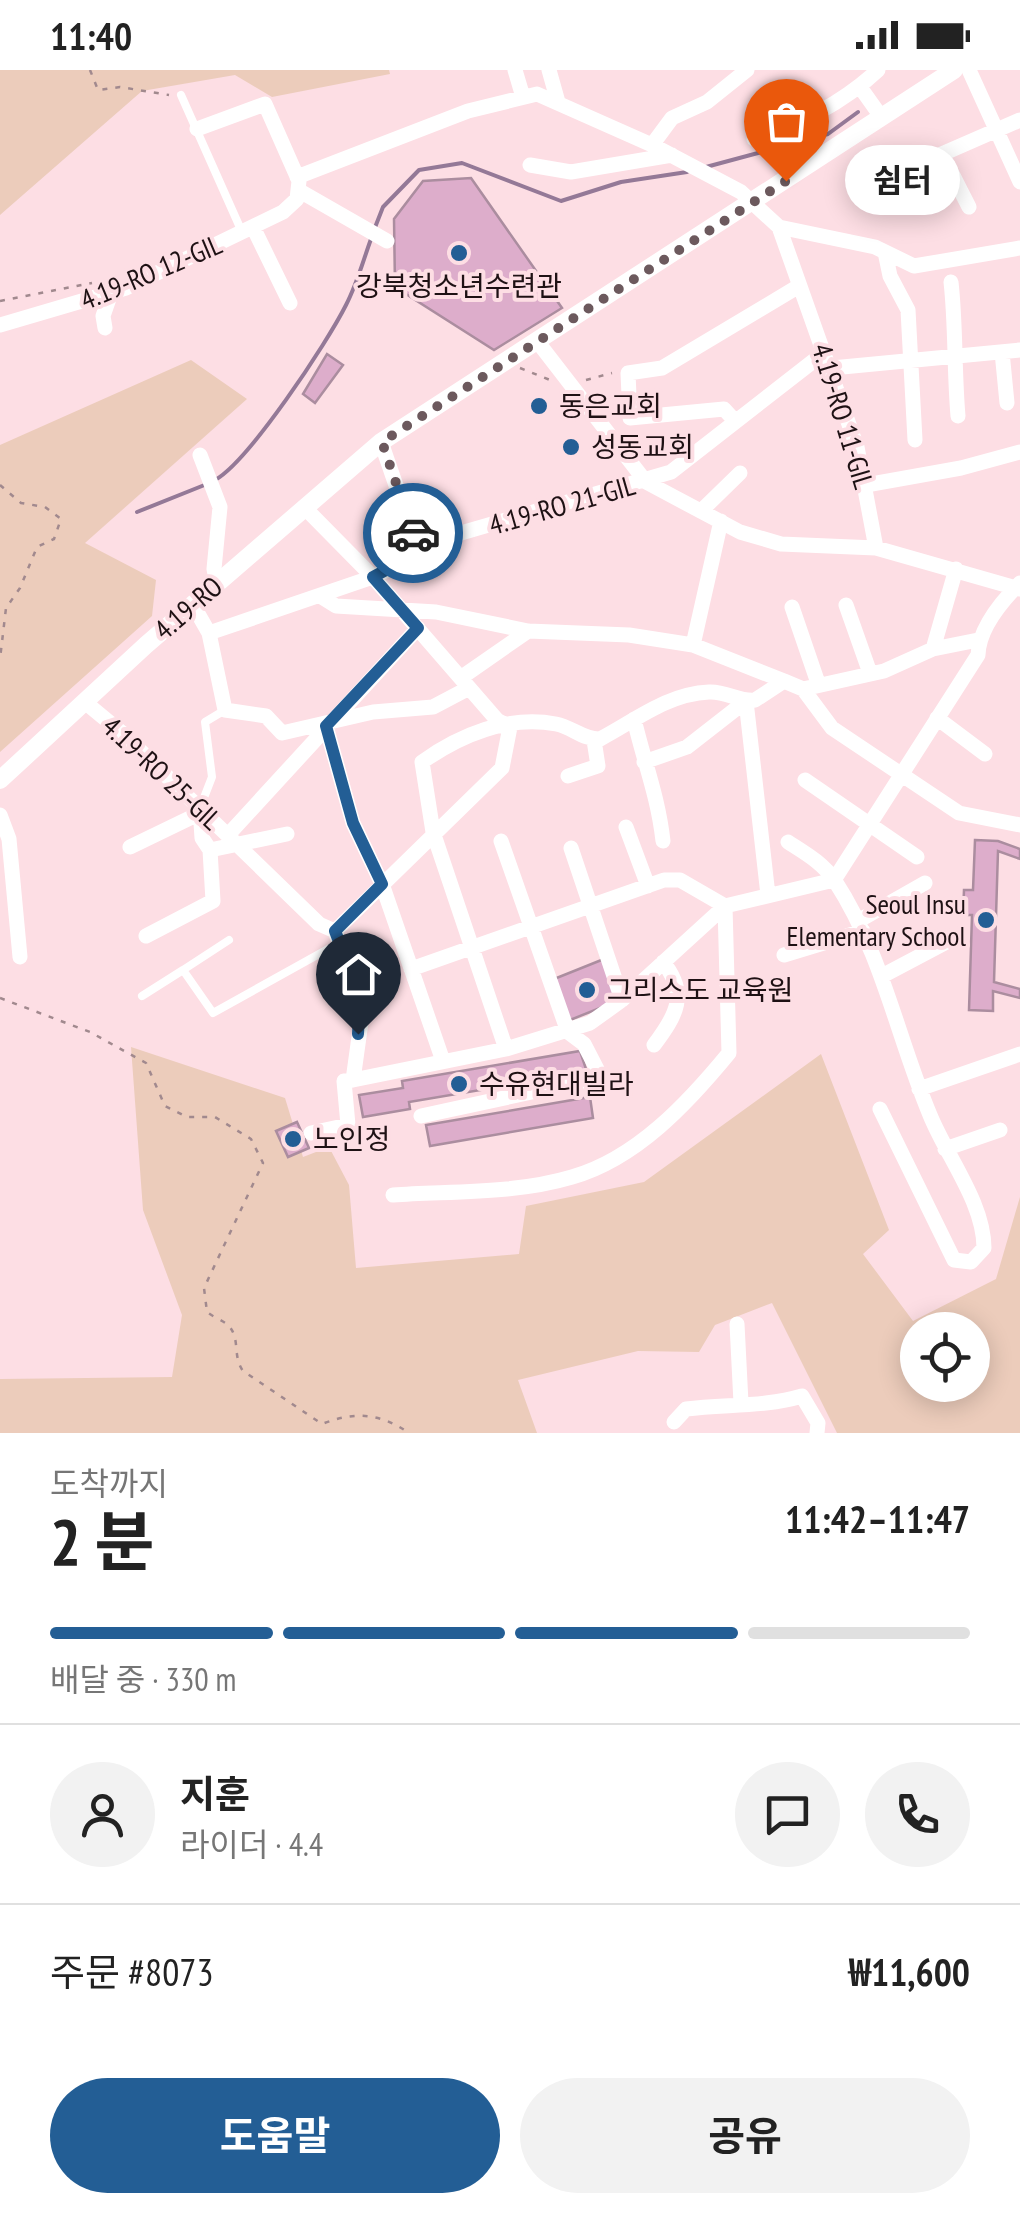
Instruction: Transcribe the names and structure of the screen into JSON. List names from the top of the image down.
{
  "streets": {
    "street": [
      "4.19-RO 12-GIL",
      "4.19-RO 11-GIL",
      "4.19-RO 21-GIL",
      "4.19-RO",
      "4.19-RO 25-GIL"
    ]
  },
  "crossings": [
    ["4.19-RO 12-GIL", "4.19-RO 11-GIL"],
    ["4.19-RO 12-GIL", "4.19-RO"],
    ["4.19-RO 11-GIL", "4.19-RO 21-GIL"],
    ["4.19-RO 11-GIL", "4.19-RO"],
    ["4.19-RO", "4.19-RO 25-GIL"]
  ],
  "places": [
    "쉼터",
    "강북청소년수련관",
    "동은교회",
    "성동교회",
    "Seoul Insu Elementary School",
    "그리스도 교육원",
    "수유현대빌라",
    "노인정"
  ],
  "page": {
    "status": "11:40",
    "bubble": "쉼터",
    "heading": ["2 분", "도착까지", "11:42–11:47"],
    "panel": [
      "지훈",
      "라이더 · 4.4",
      "주문 #8073",
      "₩11,600"
    ],
    "bar": "배달 중 · 330 m",
    "buttons": ["도움말", "공유"]
  }
}
